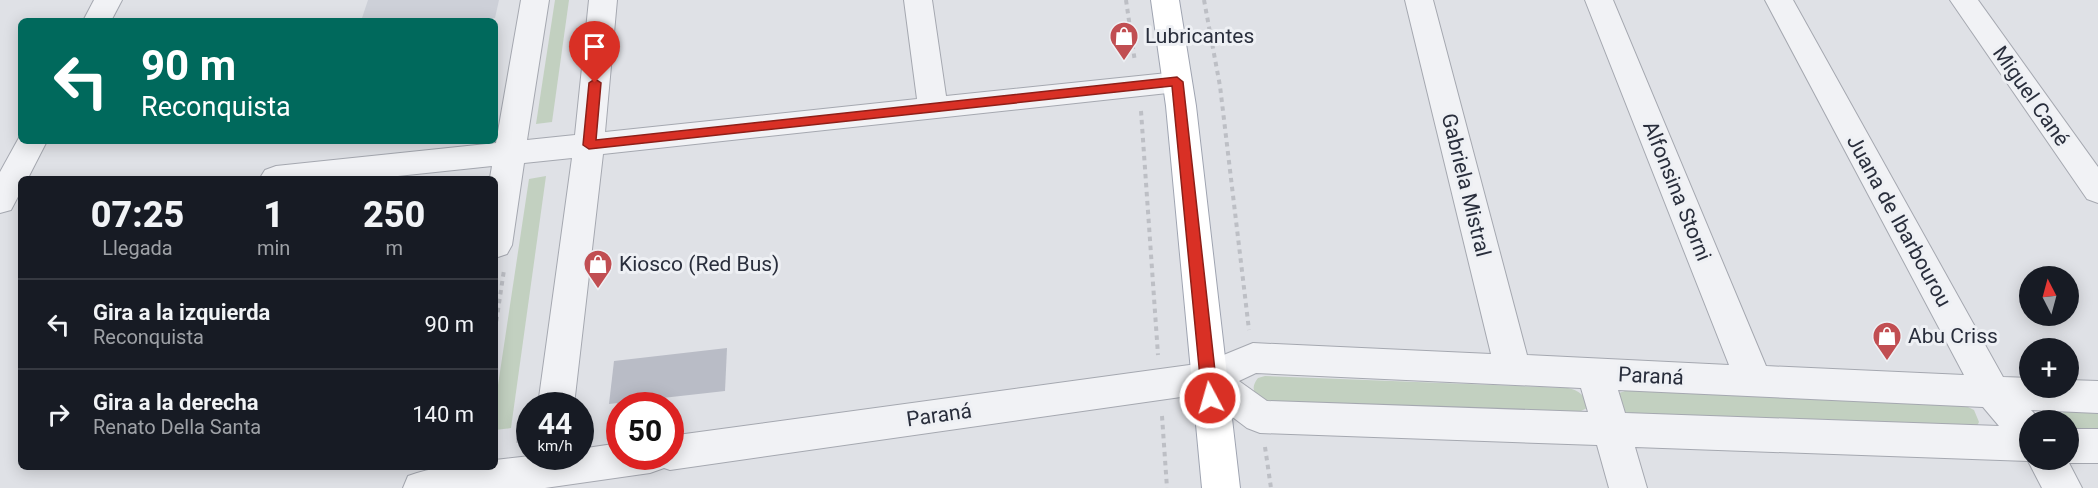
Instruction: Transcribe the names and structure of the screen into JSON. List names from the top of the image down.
{
  "streets": {
    "street": [
      "Miguel Cané",
      "Gabriela Mistral",
      "Alfonsina Storni",
      "Juana de Ibarbourou",
      "Paraná"
    ]
  },
  "crossings": [
    ["Gabriela Mistral", "Paraná"],
    ["Alfonsina Storni", "Paraná"],
    ["Juana de Ibarbourou", "Paraná"]
  ],
  "places": {
    "shop": ["Lubricantes", "Kiosco (Red Bus)", "Abu Criss"]
  },
  "north": "top",
  "page": {
    "turn": ["90 m", "Reconquista"],
    "eta": [
      "07:25",
      "Llegada",
      "1",
      "min",
      "250",
      "m"
    ],
    "map_buttons": ["+", "−"],
    "list": [
      {
        "name": "Gira a la izquierda",
        "note": "Reconquista",
        "value": "90 m"
      },
      {
        "name": "Gira a la derecha",
        "note": "Renato Della Santa",
        "value": "140 m"
      }
    ],
    "speed": "44 km/h",
    "limit": "50"
  }
}
